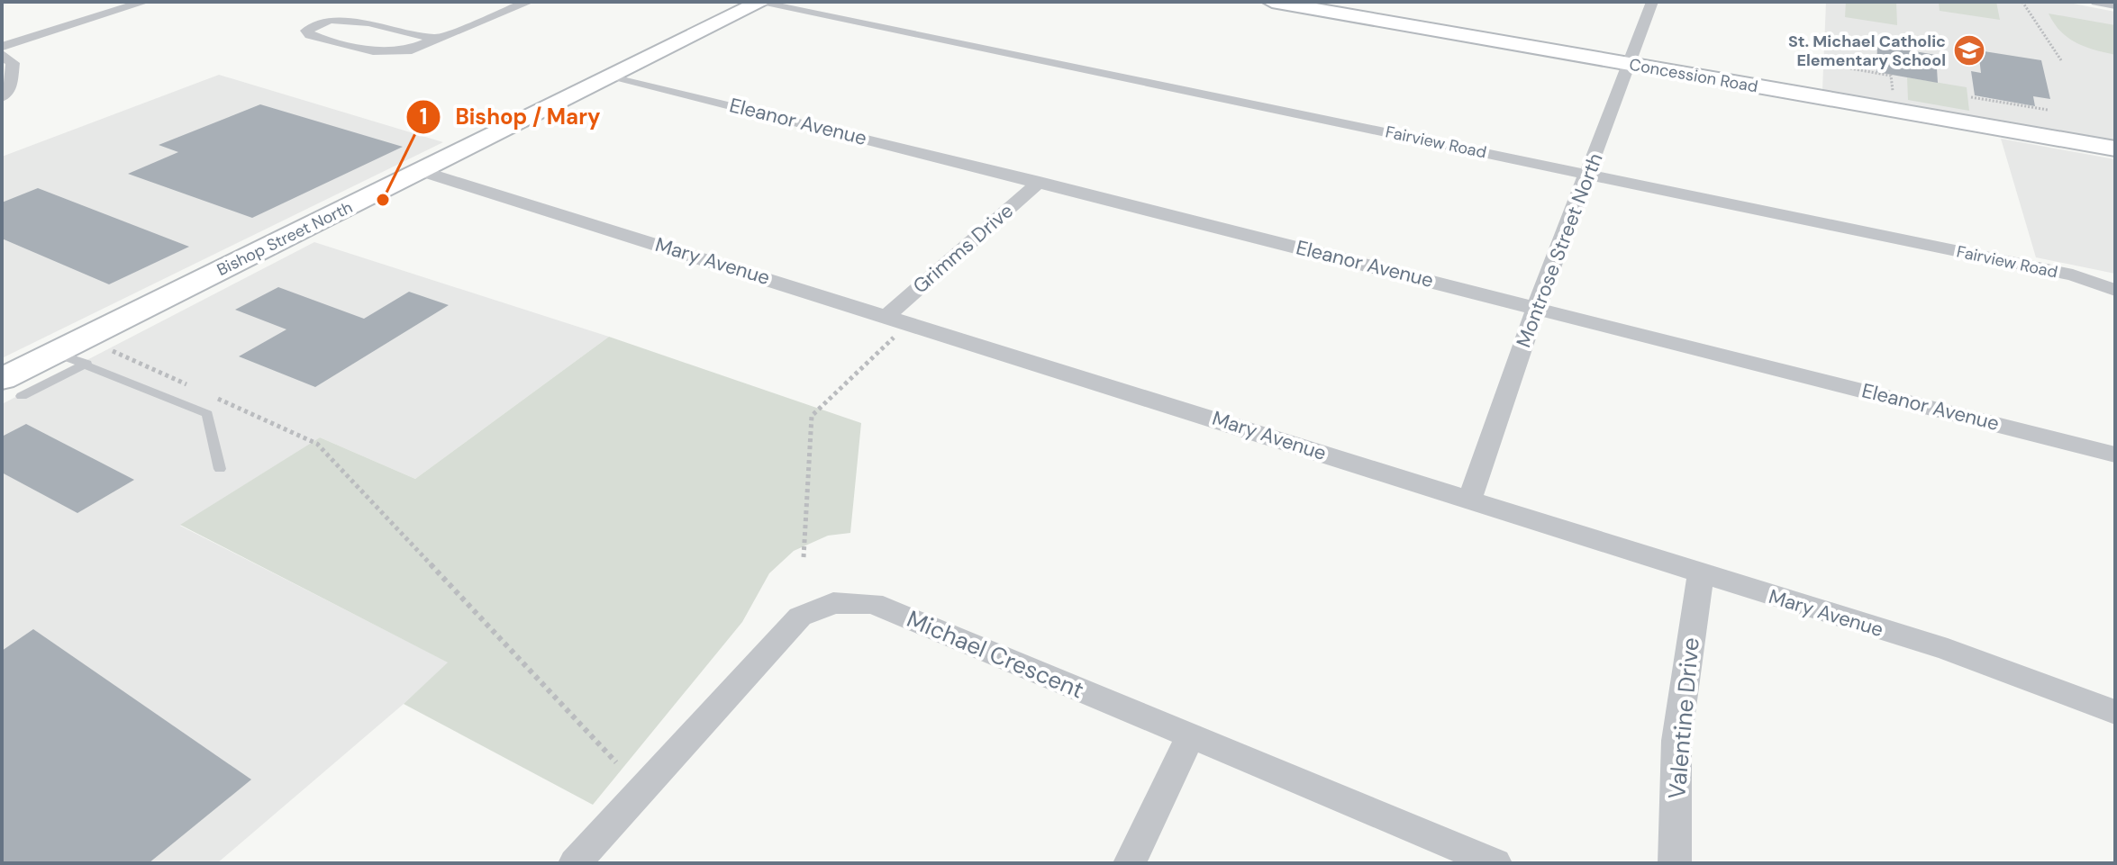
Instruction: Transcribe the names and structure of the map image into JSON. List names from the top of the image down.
{
  "streets": {
    "main road": ["Concession Road", "Bishop Street North"],
    "street": [
      "Eleanor Avenue",
      "Fairview Road",
      "Grimms Drive",
      "Montrose Street North",
      "Mary Avenue",
      "Michael Crescent",
      "Valentine Drive"
    ]
  },
  "crossings": [
    ["Concession Road", "Montrose Street North"],
    ["Eleanor Avenue", "Bishop Street North"],
    ["Eleanor Avenue", "Grimms Drive"],
    ["Eleanor Avenue", "Montrose Street North"],
    ["Fairview Road", "Bishop Street North"],
    ["Fairview Road", "Montrose Street North"],
    ["Bishop Street North", "Mary Avenue"],
    ["Grimms Drive", "Mary Avenue"],
    ["Montrose Street North", "Mary Avenue"],
    ["Mary Avenue", "Valentine Drive"]
  ],
  "places": {
    "school or university": ["St. Michael Catholic Elementary School"],
    "other": ["Bishop / Mary"]
  }
}
